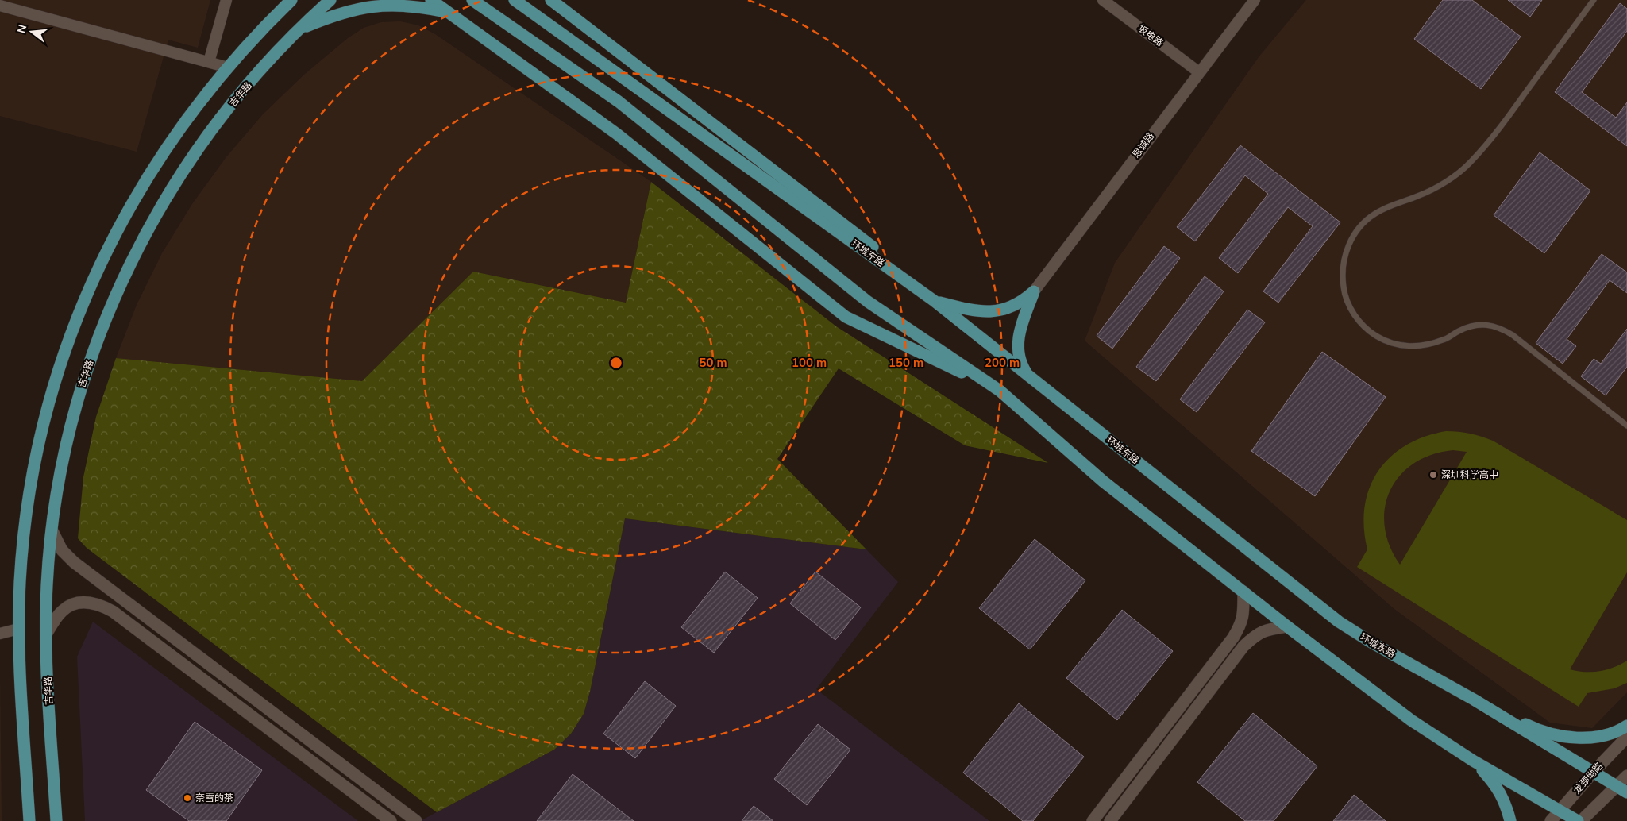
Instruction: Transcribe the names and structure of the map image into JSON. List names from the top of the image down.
{
  "streets": {
    "main road": ["吉华路", "环城东路"],
    "street": ["坂电路", "思诚路", "龙颈坳路"]
  },
  "crossings": [
    ["坂电路", "思诚路"],
    ["环城东路", "龙颈坳路"]
  ],
  "places": ["深圳科学高中", "奈雪的茶"],
  "north": "left",
  "rings": [
    "50 m",
    "100 m",
    "150 m",
    "200 m"
  ]
}
